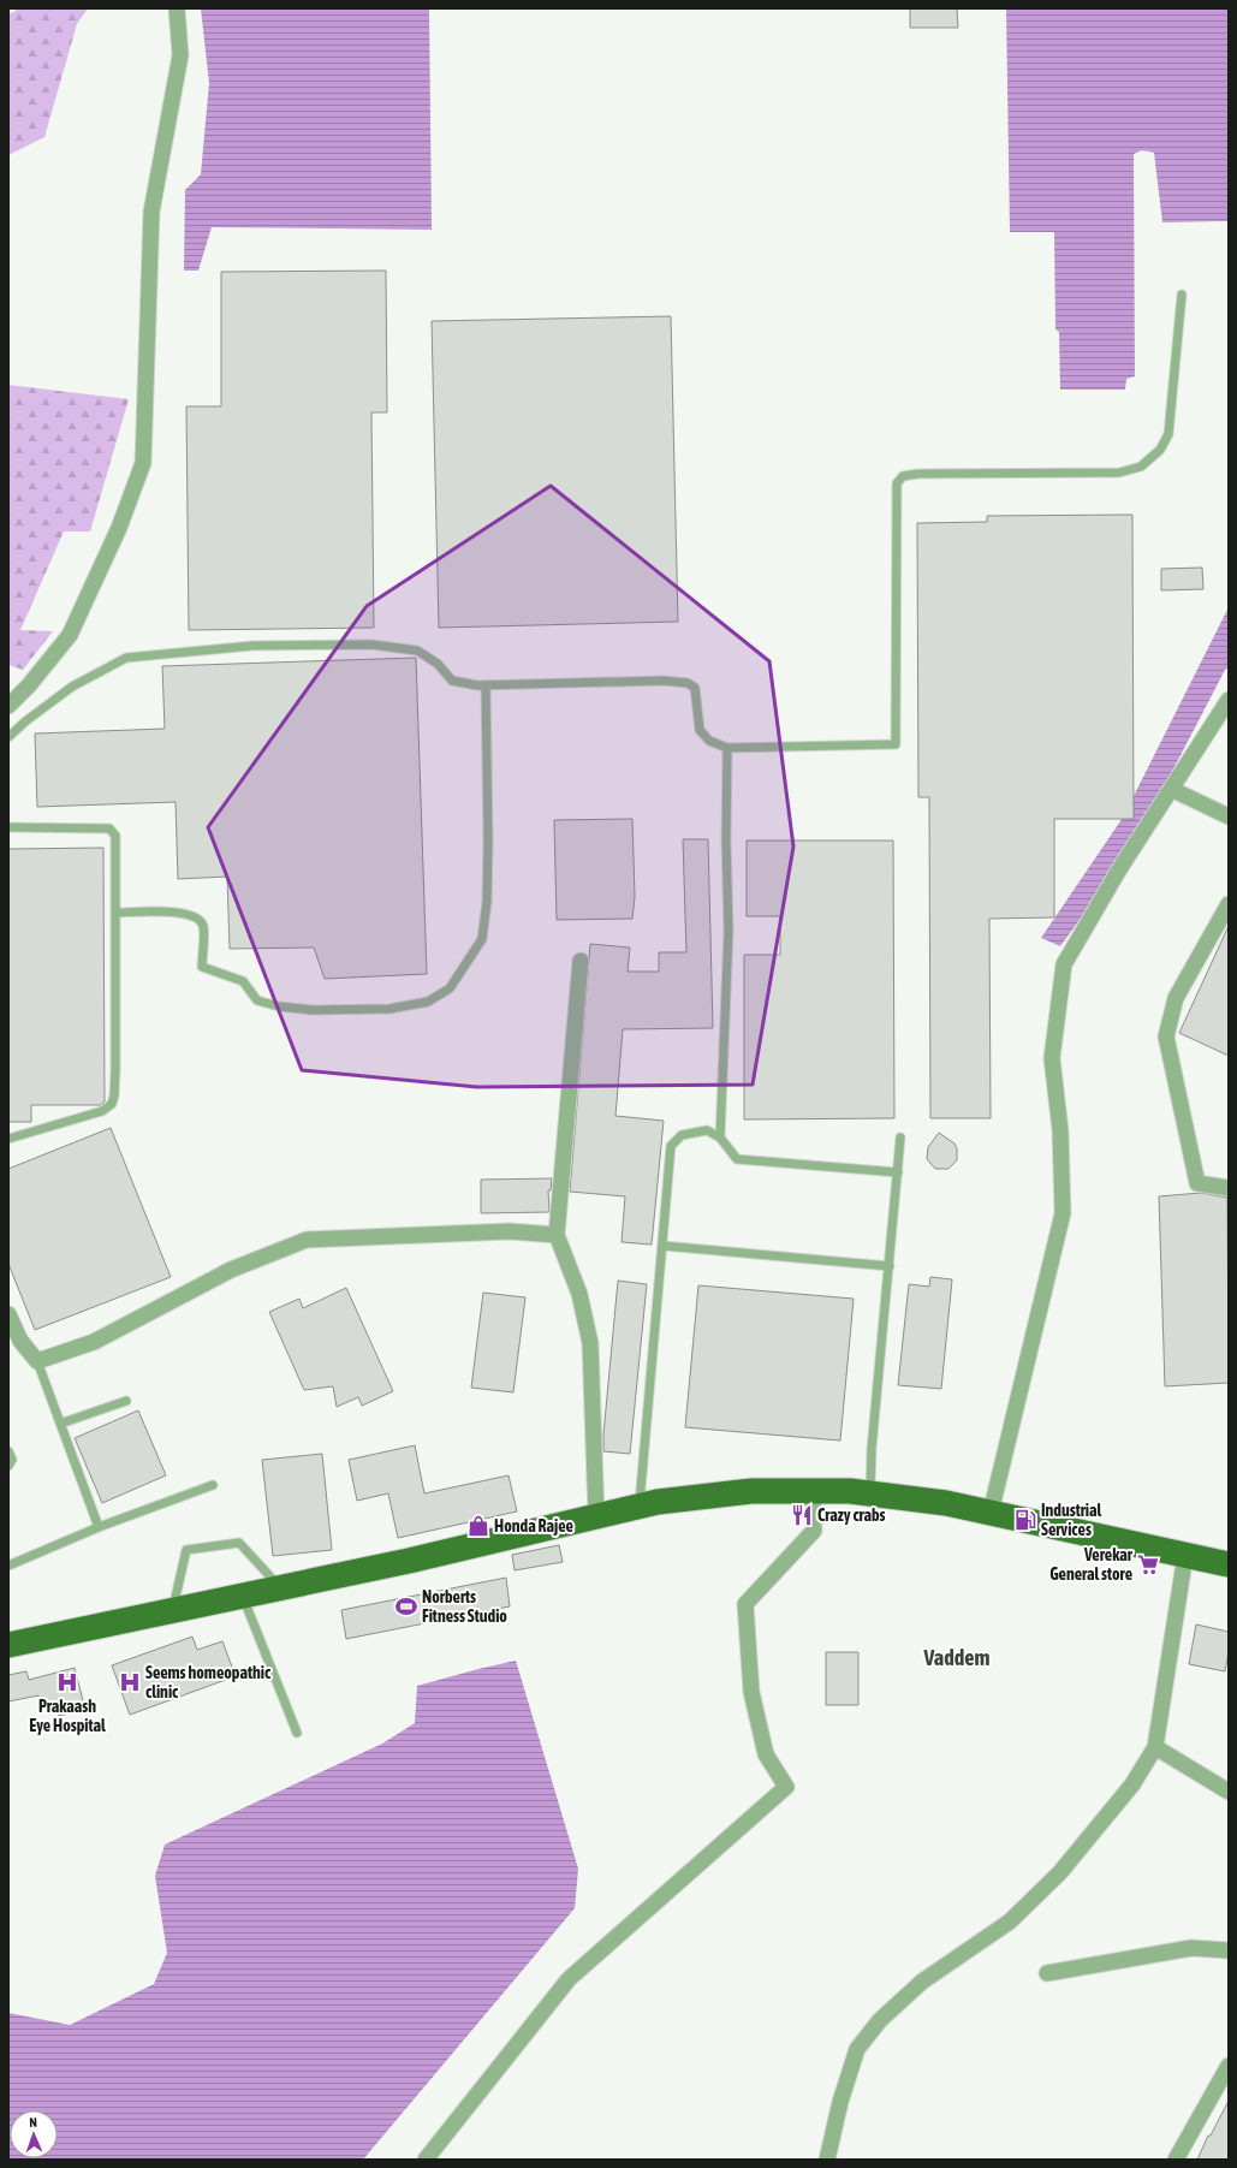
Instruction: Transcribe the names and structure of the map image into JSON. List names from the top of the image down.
{
  "districts": ["Vaddem"],
  "places": {
    "restaurant": ["Crazy crabs"],
    "fuel station": ["Industrial Services"],
    "shop": ["Honda Rajee"],
    "supermarket": ["Verekar General store"],
    "sports": ["Norberts Fitness Studio"],
    "hospital": ["Prakaash Eye Hospital", "Seems homeopathic clinic"]
  },
  "north": "top"
}
